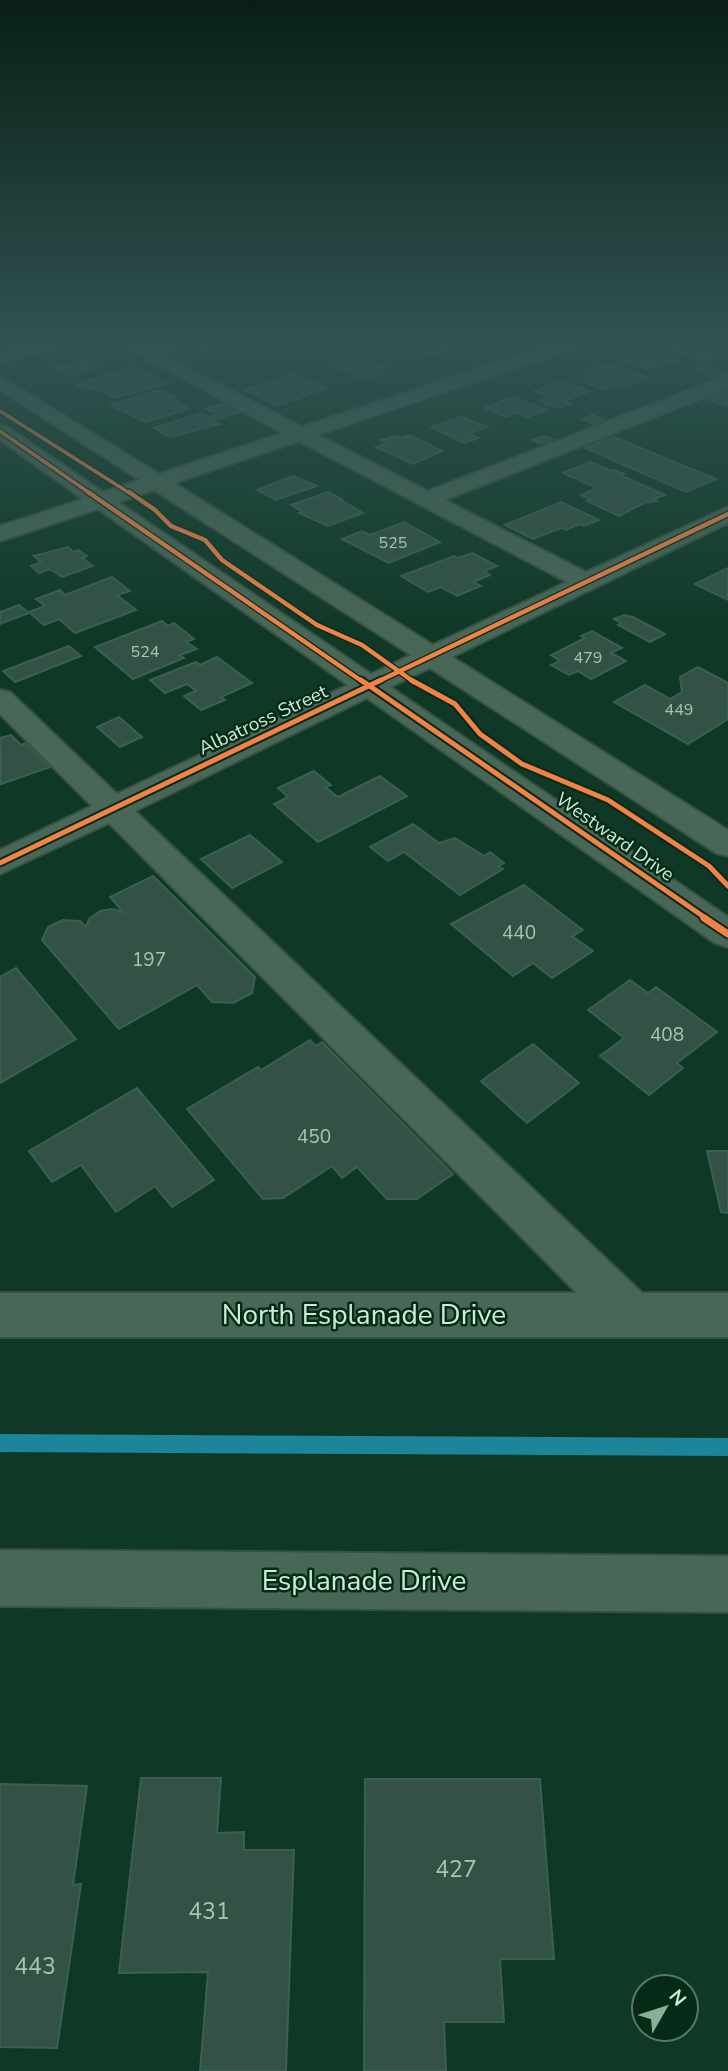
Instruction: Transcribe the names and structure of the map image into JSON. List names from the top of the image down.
{
  "streets": {
    "street": [
      "Albatross Street",
      "Westward Drive",
      "North Esplanade Drive",
      "Esplanade Drive"
    ]
  },
  "crossings": [
    ["Albatross Street", "Westward Drive"]
  ],
  "house_numbers": [
    "525",
    "524",
    "479",
    "449",
    "440",
    "197",
    "408",
    "450",
    "427",
    "431",
    "443"
  ],
  "north": "top right"
}
